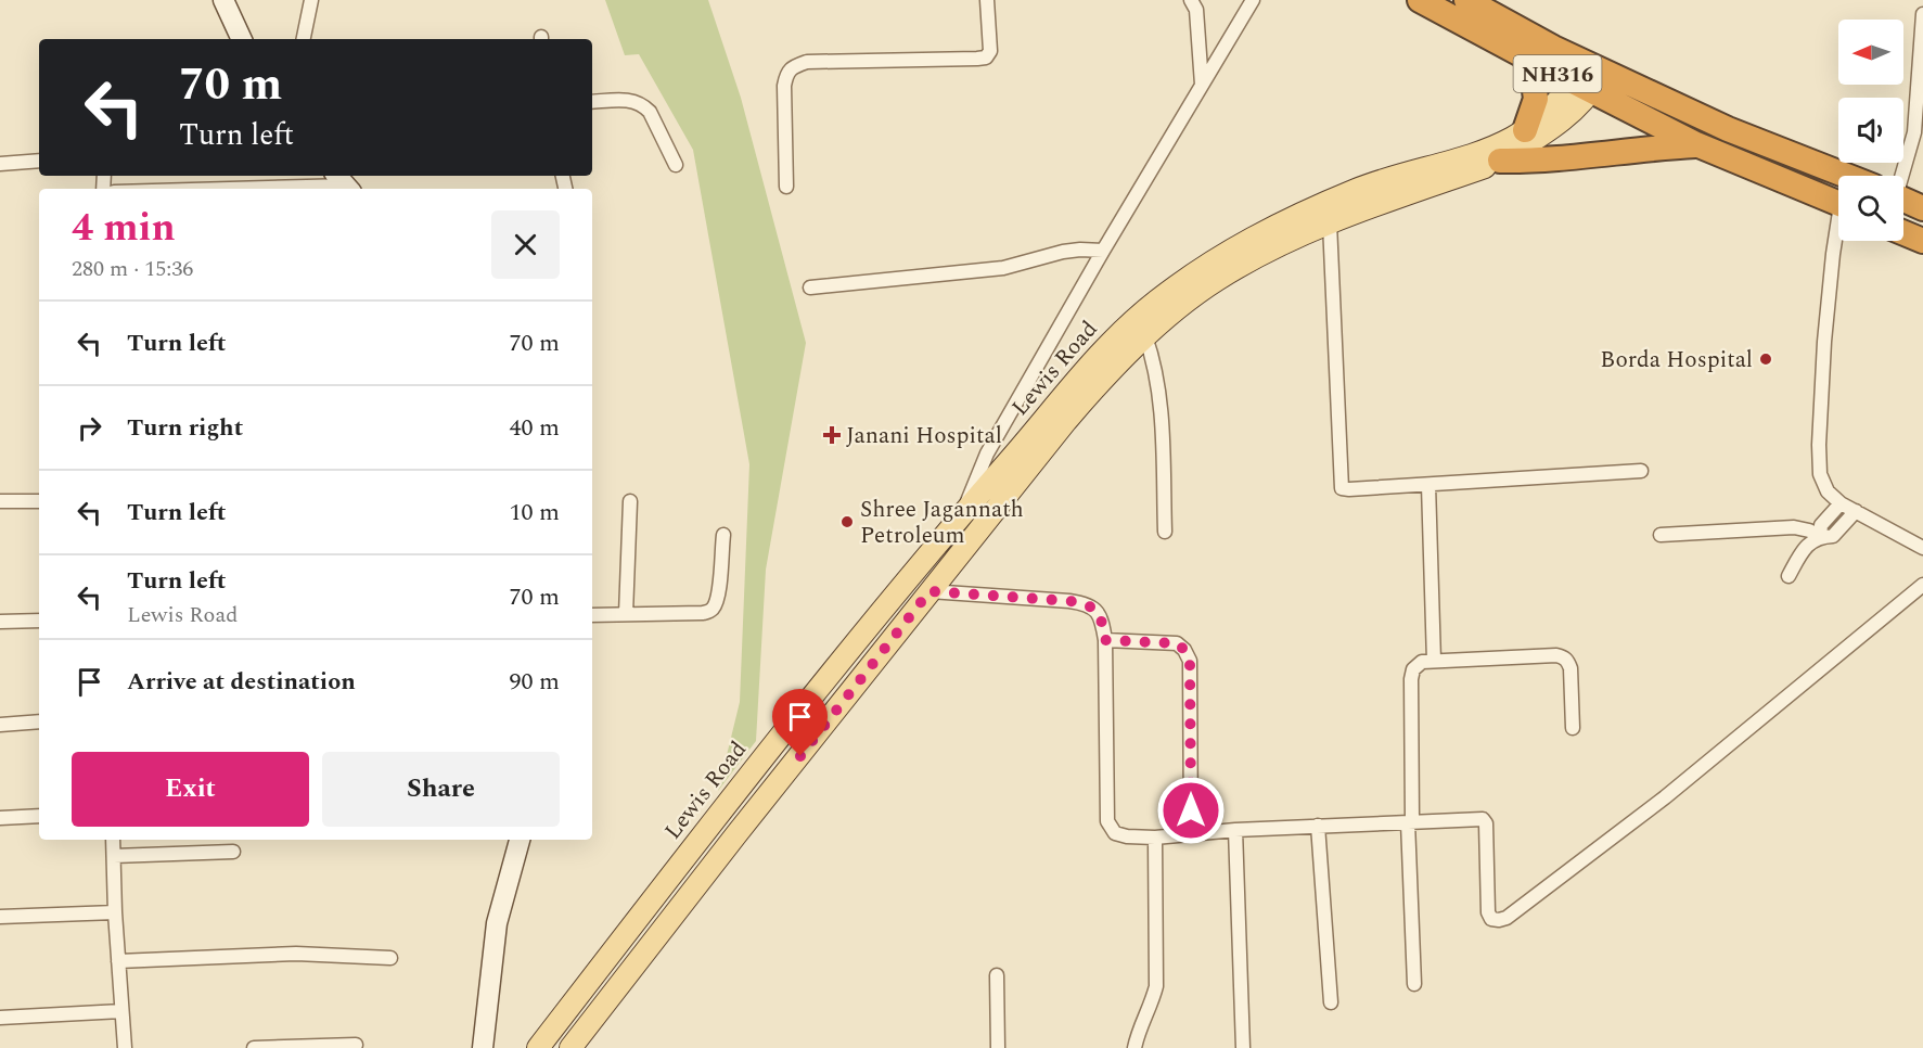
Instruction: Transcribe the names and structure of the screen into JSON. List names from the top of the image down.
{
  "streets": {
    "highway": ["NH316"],
    "main road": ["Lewis Road"]
  },
  "crossings": [
    ["NH316", "Lewis Road"]
  ],
  "places": {
    "other": ["Borda Hospital", "Shree Jagannath Petroleum"],
    "health": ["Janani Hospital"]
  },
  "north": "left",
  "page": {
    "turn": ["70 m", "Turn left"],
    "heading": ["4 min", "280 m · 15:36"],
    "list": [
      {
        "name": "Turn left",
        "value": "70 m"
      },
      {
        "name": "Turn right",
        "value": "40 m"
      },
      {
        "name": "Turn left",
        "value": "10 m"
      },
      {
        "name": "Turn left",
        "note": "Lewis Road",
        "value": "70 m"
      },
      {
        "name": "Arrive at destination",
        "value": "90 m"
      }
    ],
    "buttons": ["Exit", "Share"]
  }
}
